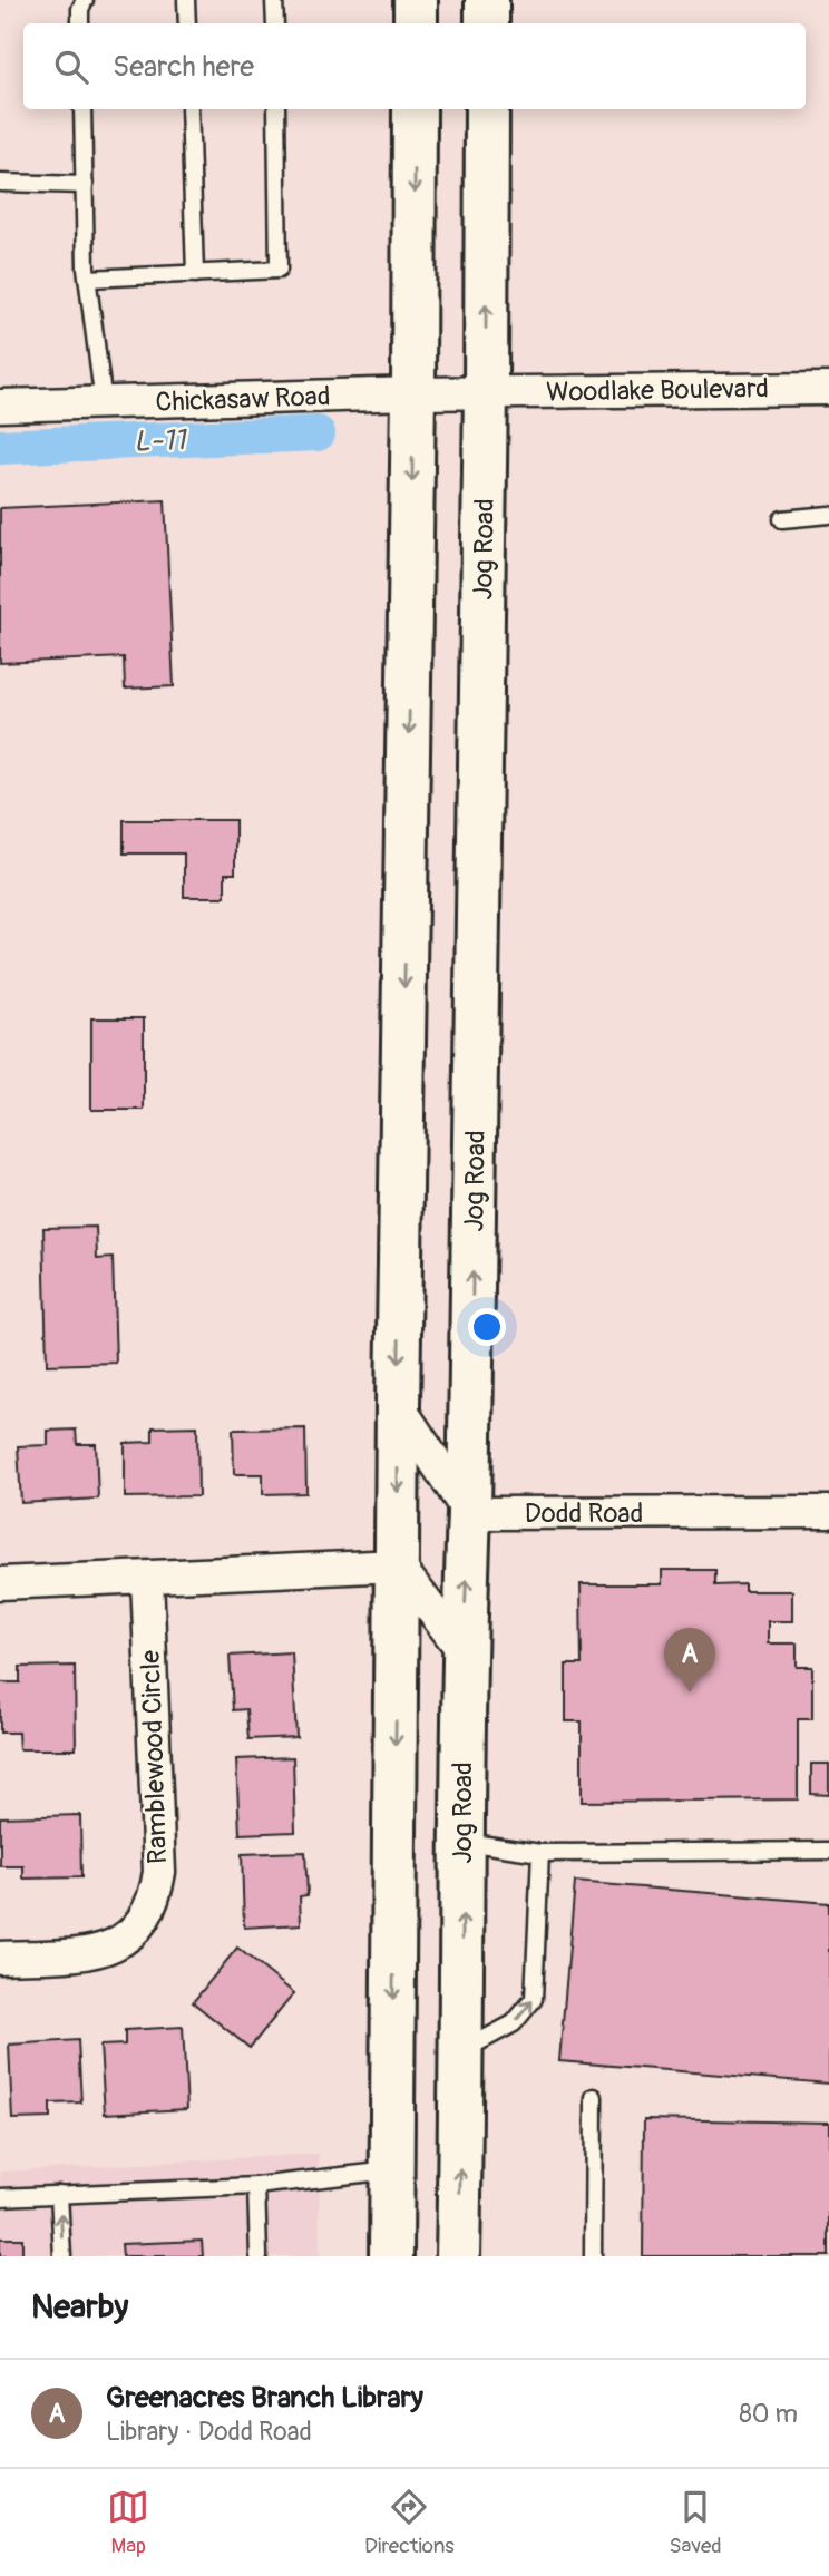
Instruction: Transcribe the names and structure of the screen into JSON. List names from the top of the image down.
{
  "streets": {
    "main road": ["Jog Road"],
    "street": [
      "Woodlake Boulevard",
      "Chickasaw Road",
      "Dodd Road",
      "Ramblewood Circle"
    ]
  },
  "crossings": [
    ["Woodlake Boulevard", "Chickasaw Road"],
    ["Woodlake Boulevard", "Jog Road"],
    ["Chickasaw Road", "Jog Road"],
    ["Jog Road", "Dodd Road"]
  ],
  "water": ["L-11"],
  "page": {
    "search": "Search here",
    "pins": "A",
    "heading": "Nearby",
    "list": [
      {
        "mark": "A",
        "name": "Greenacres Branch Library",
        "note": "Library · Dodd Road",
        "value": "80 m"
      }
    ],
    "nav": ["Map", "Directions", "Saved"]
  }
}
